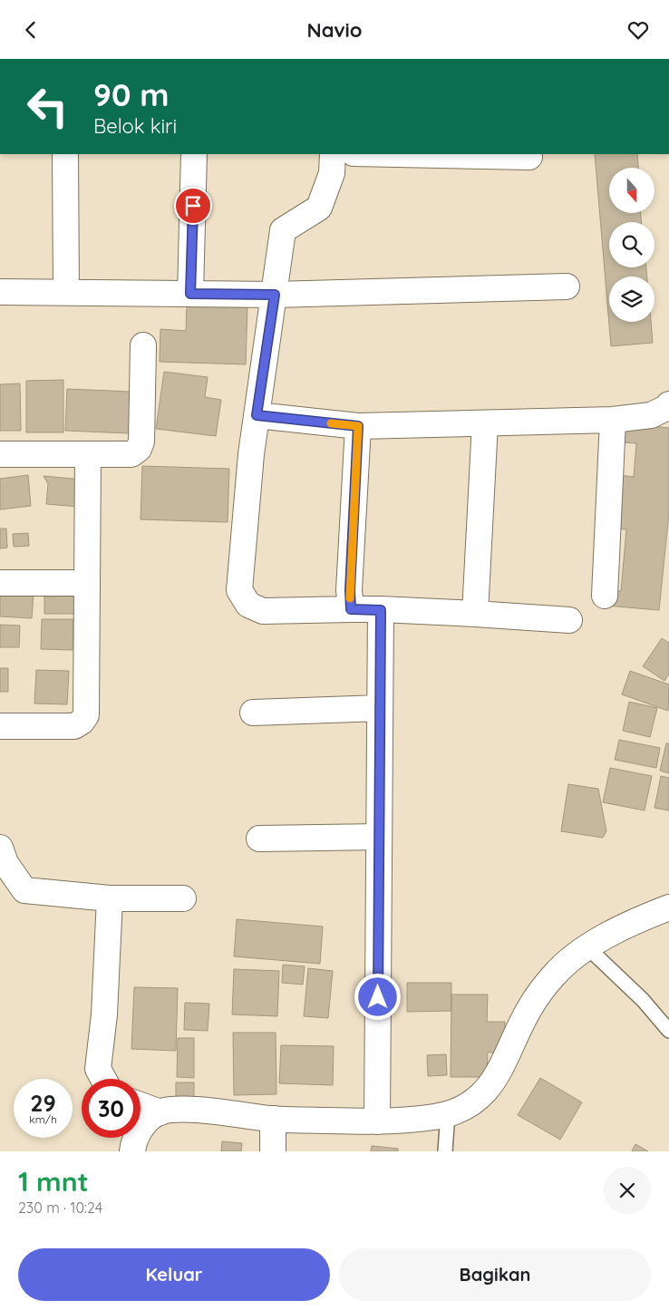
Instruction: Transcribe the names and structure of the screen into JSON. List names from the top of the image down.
{
  "north": "bottom",
  "page": {
    "header": "Navio",
    "turn": ["90 m", "Belok kiri"],
    "speed": "29 km/h",
    "limit": "30",
    "heading": ["1 mnt", "230 m · 10:24"],
    "buttons": ["Keluar", "Bagikan"]
  }
}
